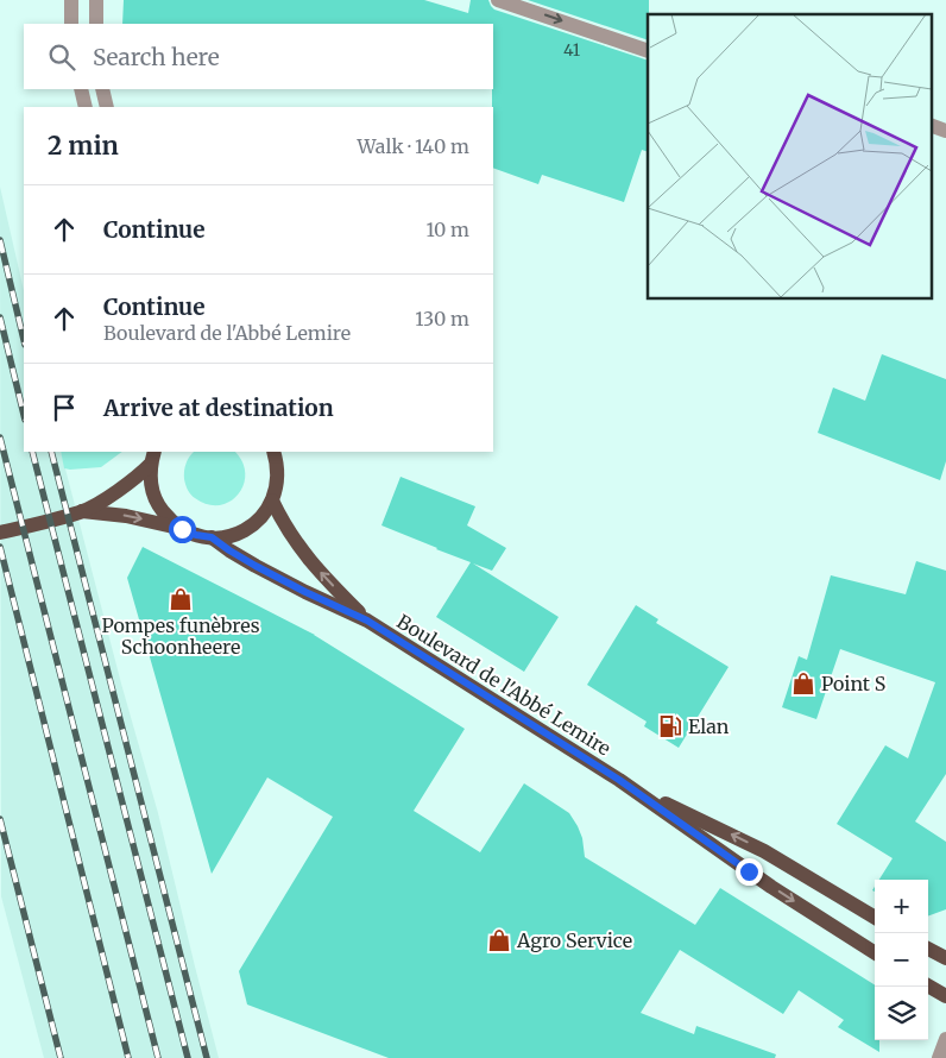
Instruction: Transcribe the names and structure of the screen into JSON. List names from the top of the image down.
{
  "streets": {
    "main road": ["Boulevard de l'Abbé Lemire"]
  },
  "places": {
    "shop": ["Pompes funèbres Schoonheere", "Point S", "Agro Service"],
    "fuel station": ["Elan"]
  },
  "house_numbers": ["41"],
  "page": {
    "search": "Search here",
    "heading": ["2 min", "Walk · 140 m"],
    "list": [
      ["Continue", "10 m"],
      ["Continue", "Boulevard de l'Abbé Lemire", "130 m"],
      "Arrive at destination"
    ],
    "map_buttons": ["+", "−"]
  }
}
